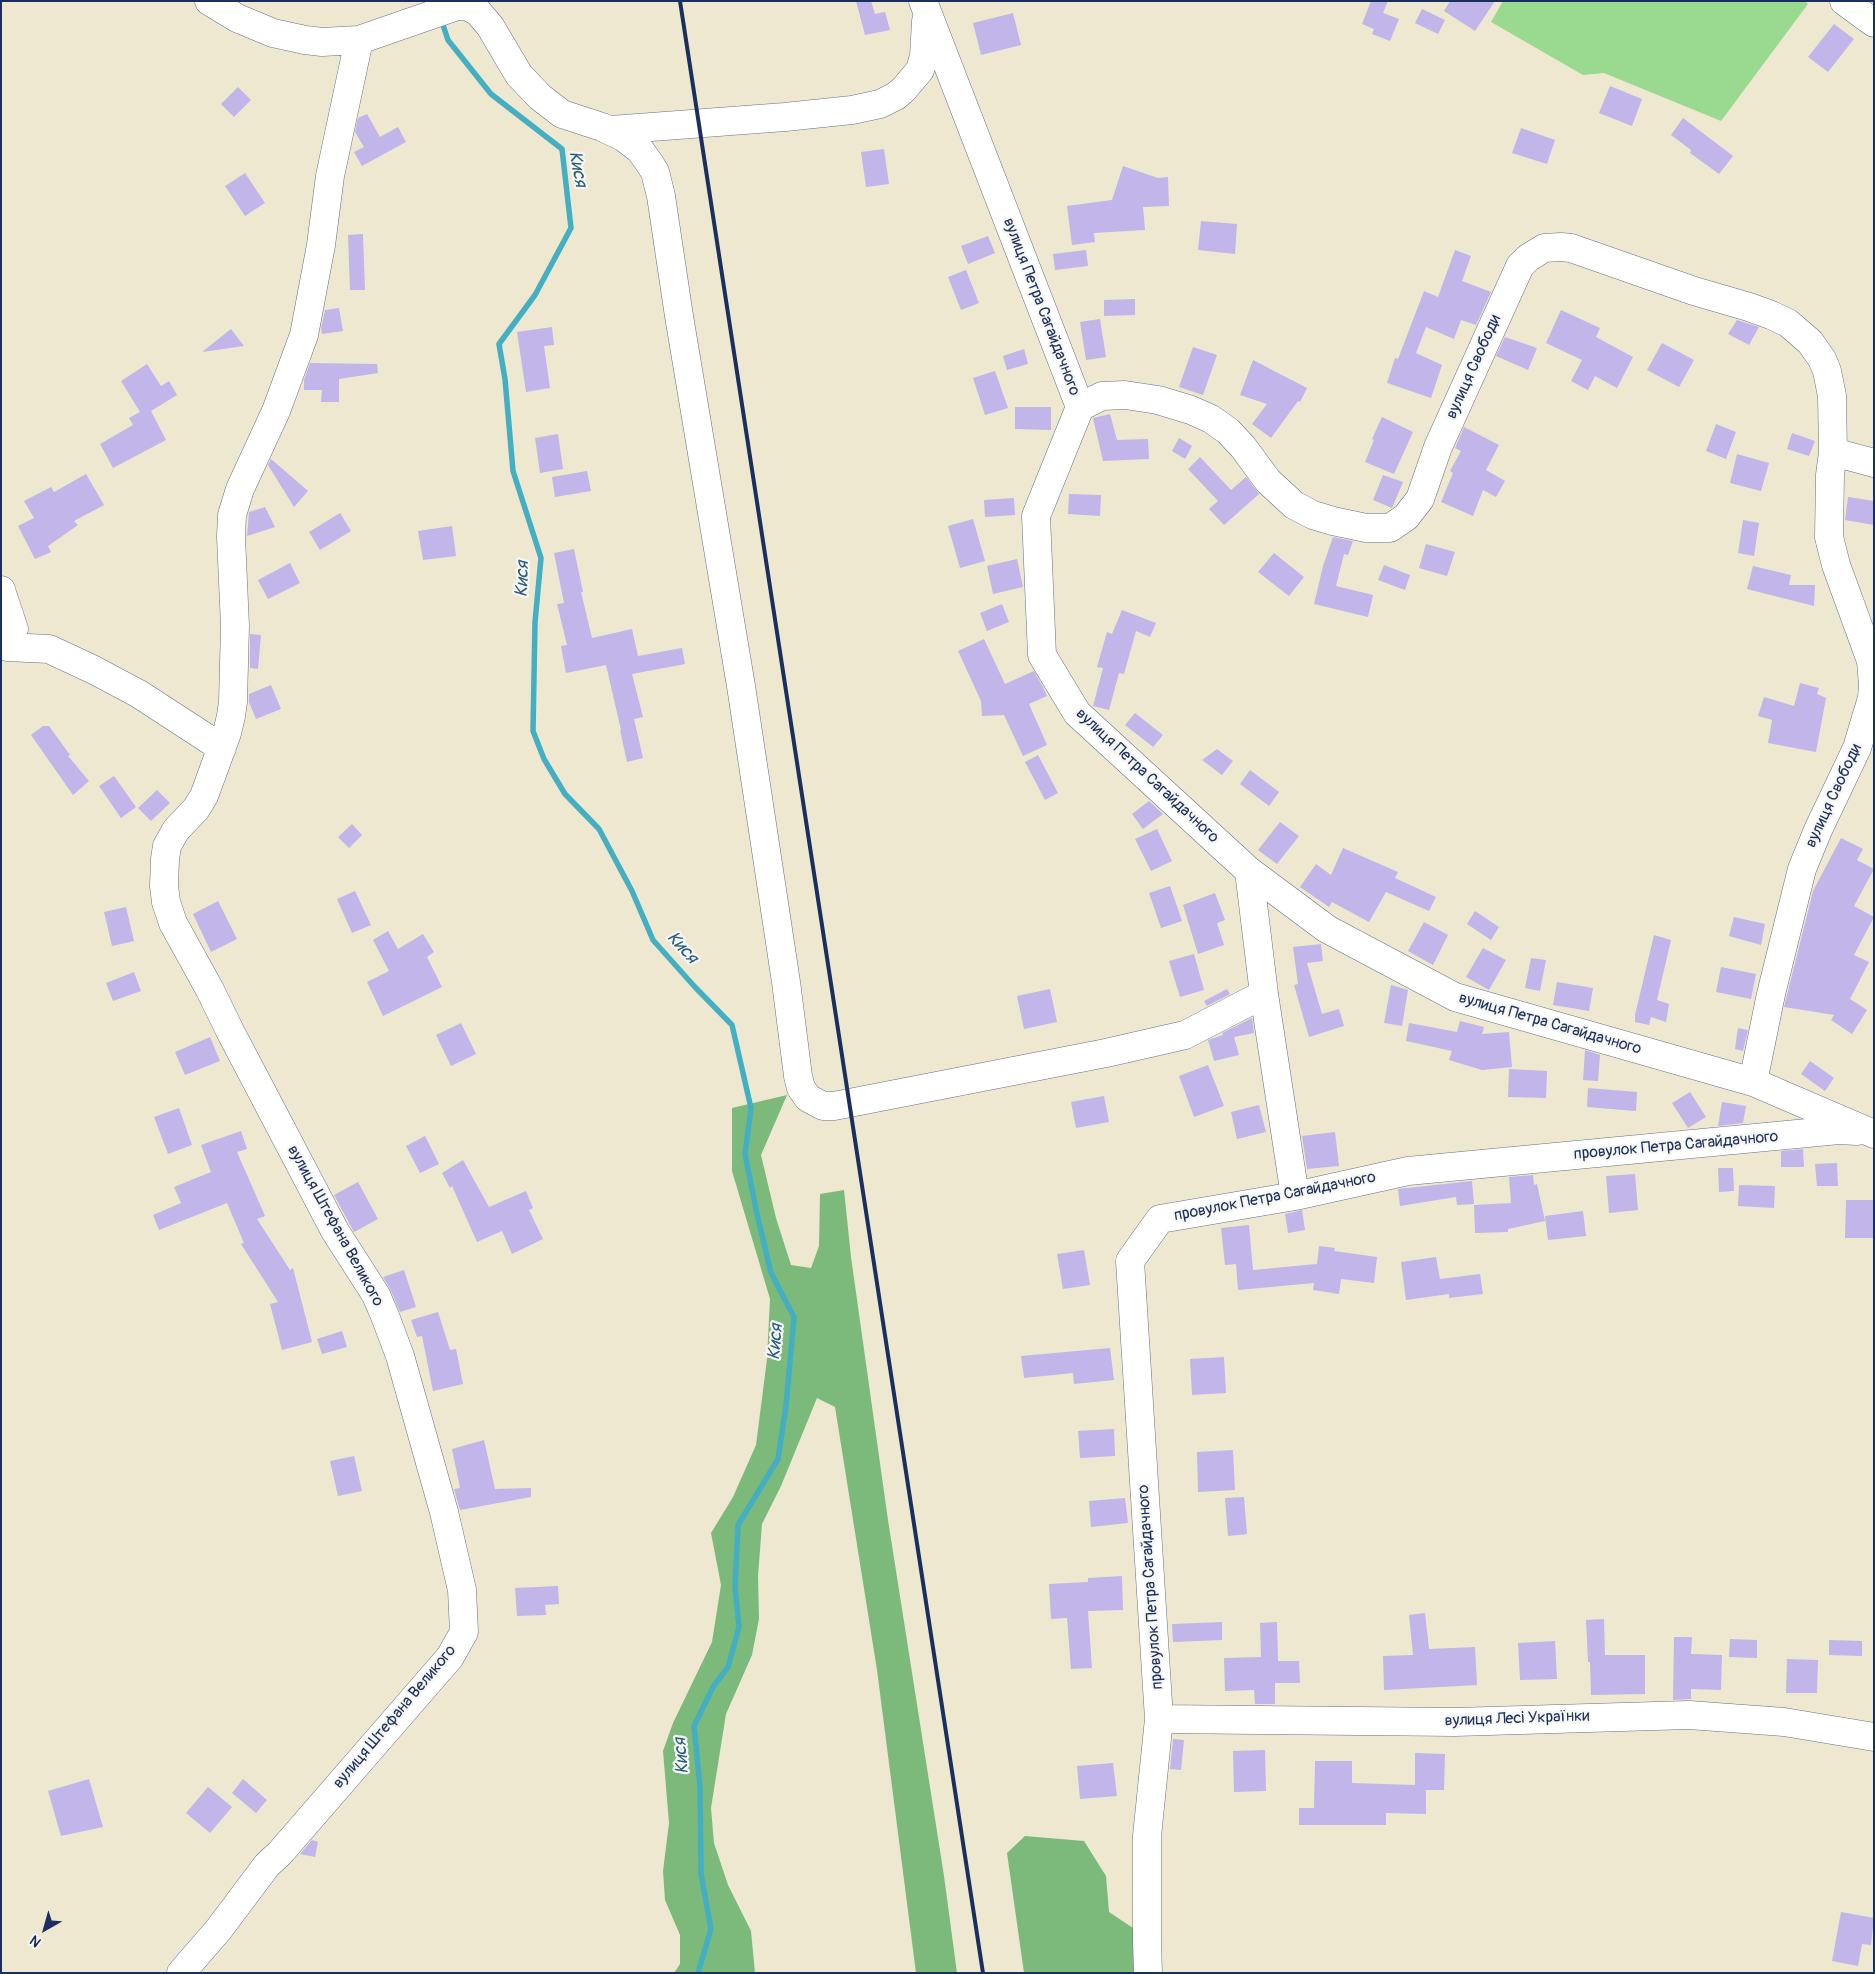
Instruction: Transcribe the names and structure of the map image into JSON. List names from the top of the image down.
{
  "streets": {
    "street": [
      "вулиця Петра Сагайдачного",
      "вулиця Свободи",
      "провулок Петра Сагайдачного",
      "вулиця Штефана Великого",
      "вулиця Лесі Українки"
    ]
  },
  "crossings": [
    ["вулиця Петра Сагайдачного", "вулиця Свободи"],
    ["вулиця Петра Сагайдачного", "провулок Петра Сагайдачного"],
    ["провулок Петра Сагайдачного", "вулиця Лесі Українки"]
  ],
  "water": ["Кися"],
  "north": "bottom left"
}
